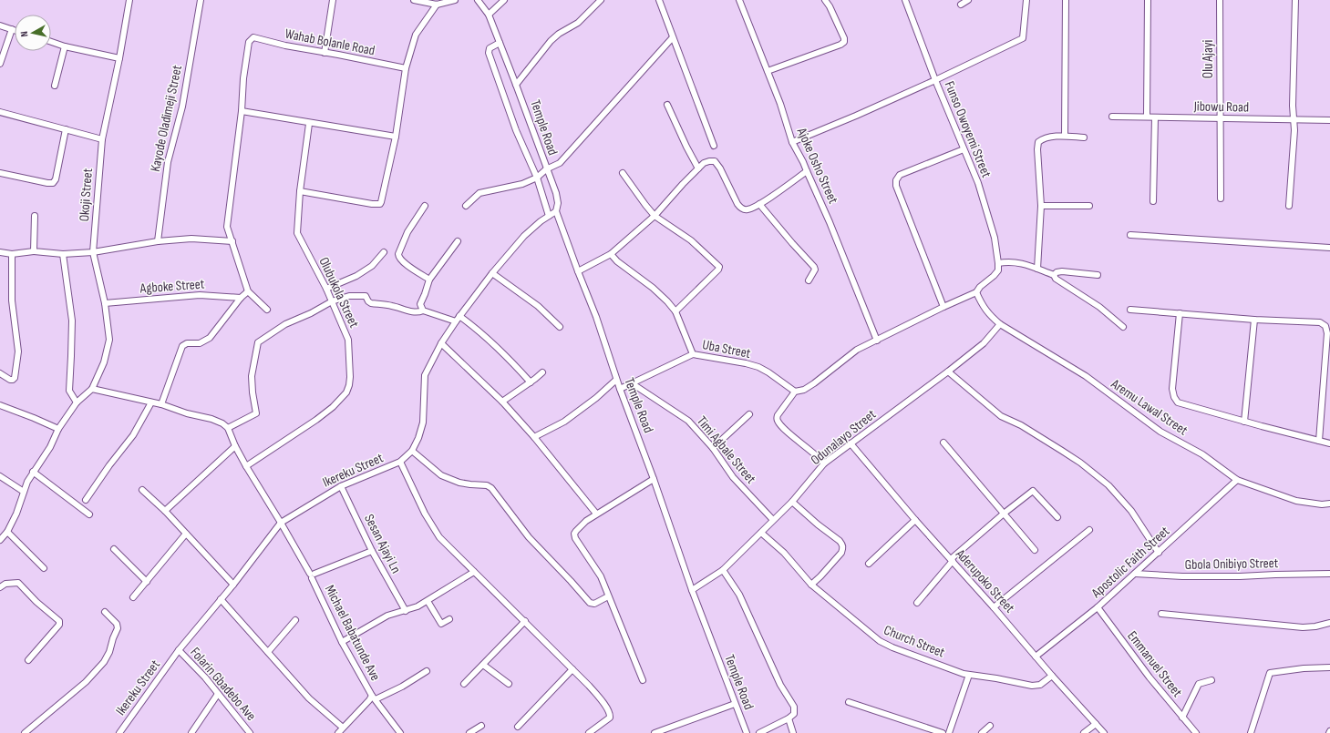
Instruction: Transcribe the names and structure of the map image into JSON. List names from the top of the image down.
{
  "streets": {
    "street": [
      "Wahab Bolanle Road",
      "Olu Ajayi",
      "Jibowu Road",
      "Kayode Oladimeji Street",
      "Temple Road",
      "Funso Owoyemi Street",
      "Ajoke Osho Street",
      "Okoji Street",
      "Agboke Street",
      "Olubukola Street",
      "Uba Street",
      "Aremu Lawal Street",
      "Odunalayo Street",
      "Timi Agbale Street",
      "Ikereku Street",
      "Sesan Ajayi Ln",
      "Apostolic Faith Street",
      "Gbola Onibiyo Street",
      "Aderupoko Street",
      "Michael Babatunde Ave",
      "Church Street",
      "Emmanuel Street",
      "Folarin Gbadebo Ave"
    ]
  },
  "crossings": [
    ["Olu Ajayi", "Jibowu Road"],
    ["Temple Road", "Odunalayo Street"],
    ["Temple Road", "Ikereku Street"],
    ["Funso Owoyemi Street", "Aremu Lawal Street"],
    ["Okoji Street", "Agboke Street"],
    ["Olubukola Street", "Michael Babatunde Ave"],
    ["Uba Street", "Timi Agbale Street"],
    ["Aremu Lawal Street", "Odunalayo Street"],
    ["Aremu Lawal Street", "Apostolic Faith Street"],
    ["Odunalayo Street", "Timi Agbale Street"],
    ["Odunalayo Street", "Aderupoko Street"],
    ["Odunalayo Street", "Church Street"],
    ["Ikereku Street", "Sesan Ajayi Ln"],
    ["Ikereku Street", "Michael Babatunde Ave"],
    ["Ikereku Street", "Folarin Gbadebo Ave"],
    ["Apostolic Faith Street", "Gbola Onibiyo Street"],
    ["Apostolic Faith Street", "Aderupoko Street"],
    ["Apostolic Faith Street", "Emmanuel Street"],
    ["Aderupoko Street", "Church Street"]
  ],
  "north": "left"
}
